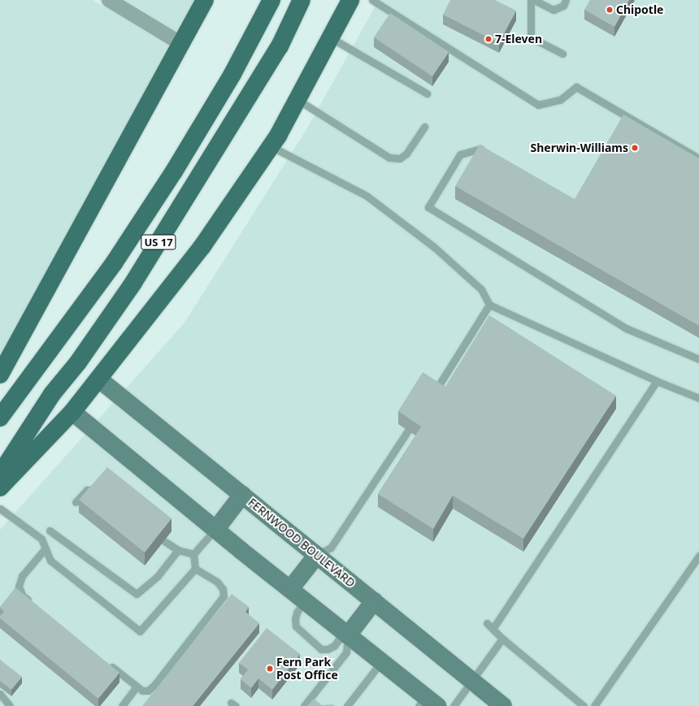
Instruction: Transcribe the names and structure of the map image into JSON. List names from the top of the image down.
{
  "streets": {
    "main road": ["US 17"],
    "street": ["FERNWOOD BOULEVARD"]
  },
  "places": [
    "Chipotle",
    "7-Eleven",
    "Sherwin-Williams",
    "Fern Park Post Office"
  ]
}
